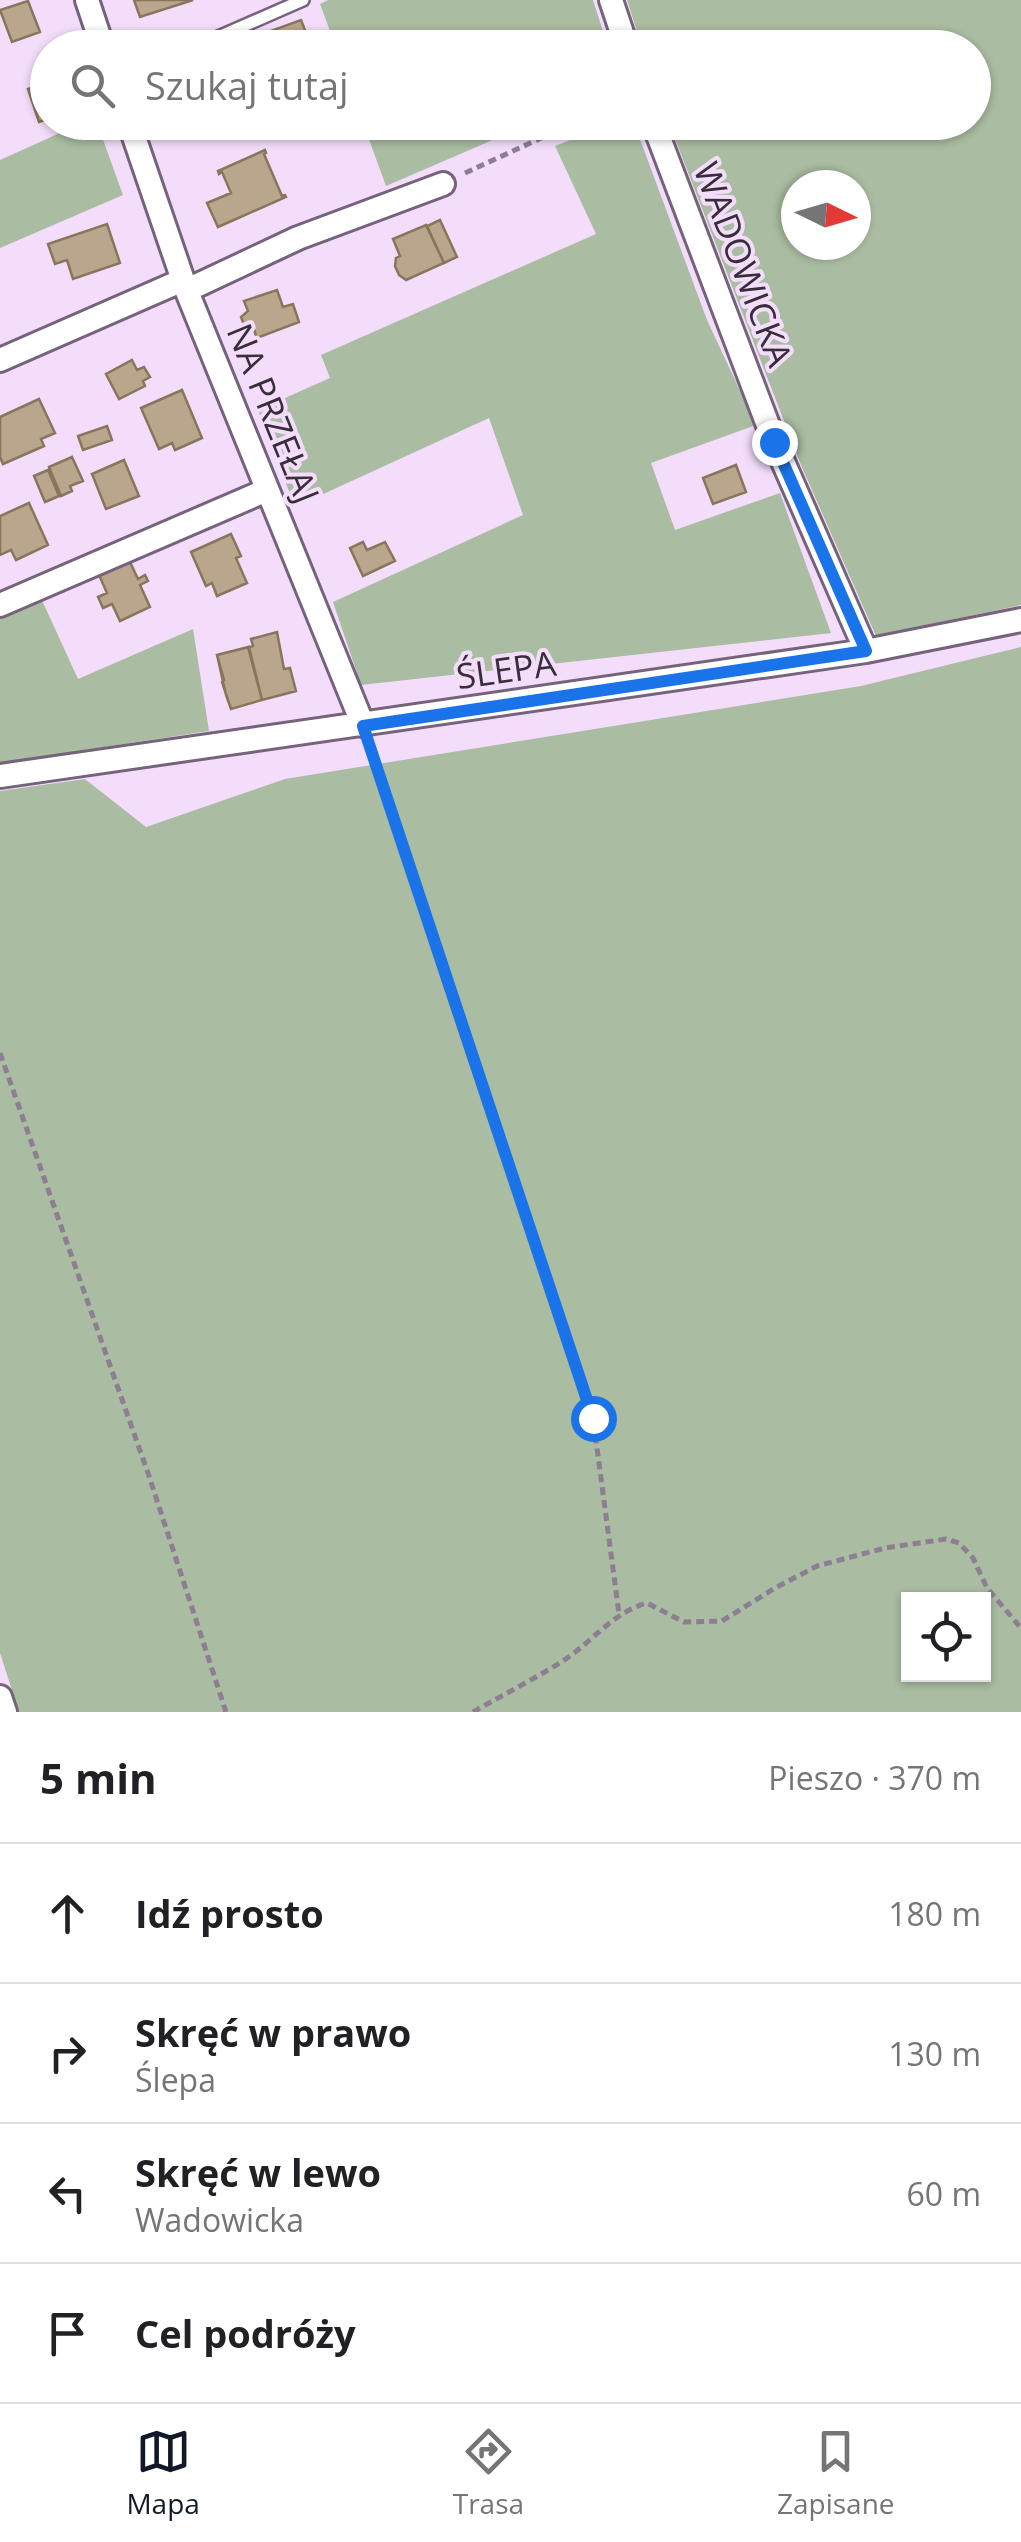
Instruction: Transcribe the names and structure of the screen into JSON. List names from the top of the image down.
{
  "streets": {
    "street": ["WADOWICKA", "NA PRZEŁAJ", "ŚLEPA"]
  },
  "crossings": [
    ["WADOWICKA", "ŚLEPA"],
    ["NA PRZEŁAJ", "ŚLEPA"]
  ],
  "north": "right",
  "page": {
    "search": "Szukaj tutaj",
    "heading": ["5 min", "Pieszo · 370 m"],
    "list": [
      ["Idź prosto", "180 m"],
      ["Skręć w prawo", "Ślepa", "130 m"],
      ["Skręć w lewo", "Wadowicka", "60 m"],
      "Cel podróży"
    ],
    "nav": ["Mapa", "Trasa", "Zapisane"]
  }
}
